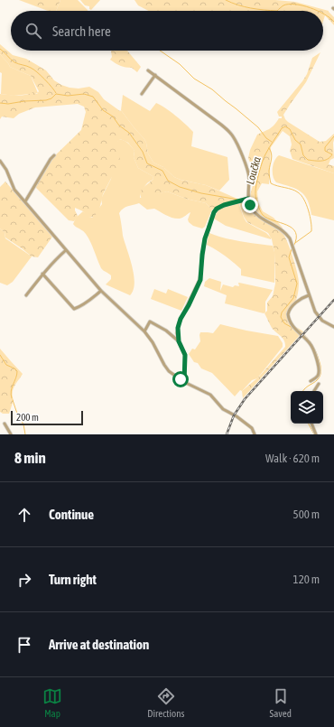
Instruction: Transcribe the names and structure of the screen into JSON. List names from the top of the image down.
{
  "water": ["Loučka"],
  "scale_bar": "200 m",
  "page": {
    "search": "Search here",
    "scale": "200 m",
    "heading": ["8 min", "Walk · 620 m"],
    "list": [
      ["Continue", "500 m"],
      ["Turn right", "120 m"],
      "Arrive at destination"
    ],
    "nav": ["Map", "Directions", "Saved"]
  }
}
